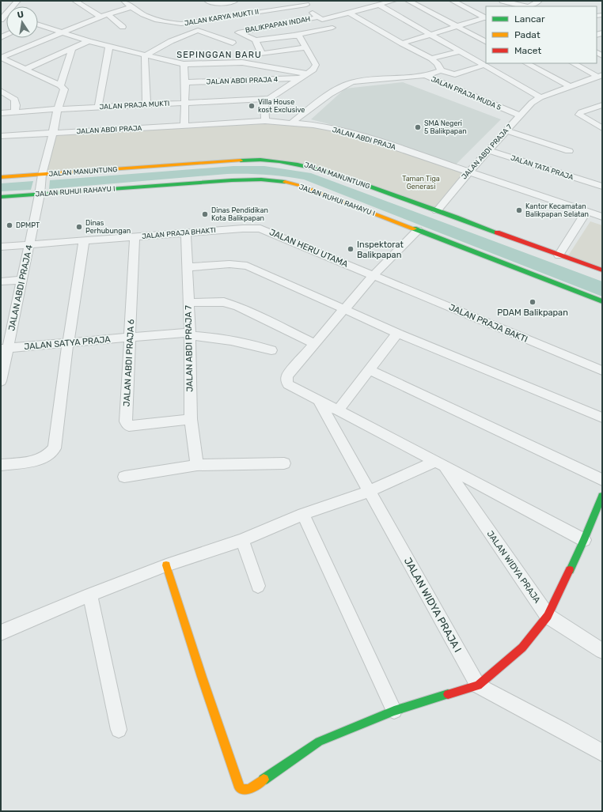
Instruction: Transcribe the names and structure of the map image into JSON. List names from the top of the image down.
{
  "streets": {
    "street": [
      "JALAN KARYA MUKTI II",
      "BALIKPAPAN INDAH",
      "JALAN ABDI PRAJA 4",
      "JALAN PRAJA MUDA 5",
      "JALAN PRAJA MUKTI",
      "JALAN ABDI PRAJA",
      "JALAN ABDI PRAJA 7",
      "JALAN TATA PRAJA",
      "JALAN MANUNTUNG",
      "JALAN RUHUI RAHAYU I",
      "JALAN PRAJA BHAKTI",
      "JALAN HERU UTAMA",
      "JALAN PRAJA BAKTI",
      "JALAN SATYA PRAJA",
      "JALAN ABDI PRAJA 6",
      "JALAN WIDYA PRAJA",
      "JALAN WIDYA PRAJA I"
    ]
  },
  "crossings": [
    ["BALIKPAPAN INDAH", "JALAN PRAJA MUDA 5"],
    ["JALAN ABDI PRAJA 4", "JALAN PRAJA MUKTI"],
    ["JALAN ABDI PRAJA 4", "JALAN ABDI PRAJA"],
    ["JALAN ABDI PRAJA 4", "JALAN MANUNTUNG"],
    ["JALAN ABDI PRAJA 4", "JALAN RUHUI RAHAYU I"],
    ["JALAN ABDI PRAJA 4", "JALAN PRAJA BHAKTI"],
    ["JALAN ABDI PRAJA 4", "JALAN SATYA PRAJA"],
    ["JALAN PRAJA MUDA 5", "JALAN ABDI PRAJA 7"],
    ["JALAN ABDI PRAJA", "JALAN ABDI PRAJA 7"],
    ["JALAN ABDI PRAJA 7", "JALAN TATA PRAJA"],
    ["JALAN ABDI PRAJA 7", "JALAN MANUNTUNG"],
    ["JALAN ABDI PRAJA 7", "JALAN PRAJA BHAKTI"],
    ["JALAN ABDI PRAJA 7", "JALAN SATYA PRAJA"],
    ["JALAN ABDI PRAJA 7", "JALAN ABDI PRAJA 6"],
    ["JALAN PRAJA BHAKTI", "JALAN HERU UTAMA"],
    ["JALAN PRAJA BHAKTI", "JALAN ABDI PRAJA 6"],
    ["JALAN HERU UTAMA", "JALAN PRAJA BAKTI"],
    ["JALAN SATYA PRAJA", "JALAN ABDI PRAJA 6"]
  ],
  "districts": ["SEPINGGAN BARU"],
  "parks": ["Taman Tiga Generasi"],
  "places": [
    "Villa House kost Exclusive",
    "SMA Negeri 5 Balikpapan",
    "Kantor Kecamatan Balikpapan Selatan",
    "Dinas Pendidikan Kota Balikpapan",
    "DPMPT",
    "Dinas Perhubungan",
    "Inspektorat Balikpapan",
    "PDAM Balikpapan"
  ],
  "legend": ["Lancar", "Padat", "Macet"],
  "north": "top"
}
